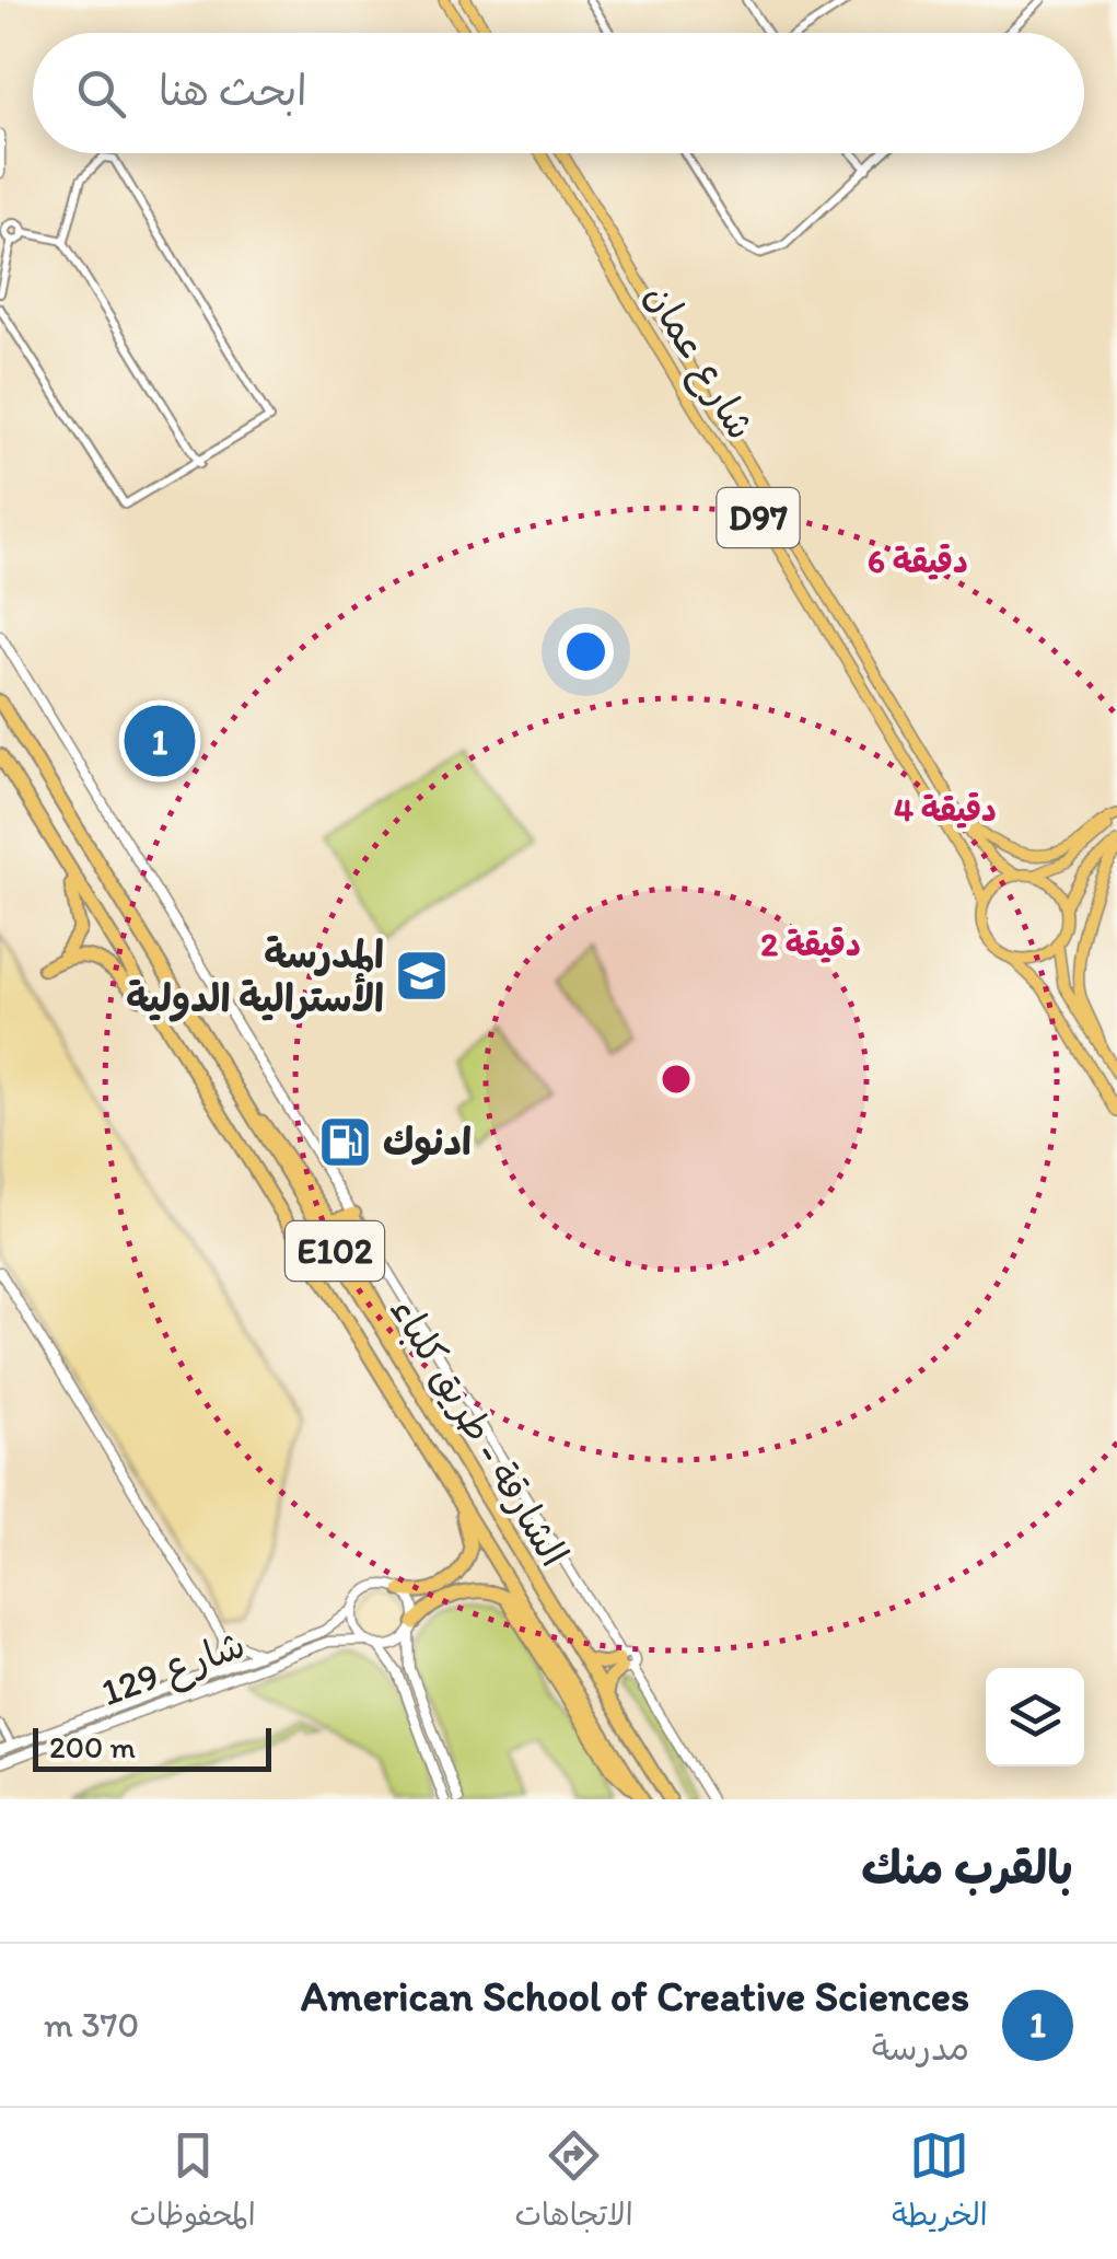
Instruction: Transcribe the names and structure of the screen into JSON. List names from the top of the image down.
{
  "streets": {
    "highway": ["E102", "الشارقة - طريق كلباء"],
    "main road": ["شارع عمان", "D97"],
    "street": ["شارع 129"]
  },
  "places": {
    "school or university": ["المدرسة الأسترالية الدولية"],
    "fuel station": ["ادنوك"]
  },
  "scale_bar": "200 m",
  "page": {
    "search": "ابحث هنا",
    "pins": "1",
    "scale": "200 m",
    "heading": "بالقرب منك",
    "list": [
      {
        "mark": "1",
        "name": "American School of Creative Sciences",
        "note": "مدرسة",
        "value": "370 m"
      }
    ],
    "nav": ["الخريطة", "الاتجاهات", "المحفوظات"]
  },
  "rings": ["6 دقيقة", "4 دقيقة", "2 دقيقة"]
}
